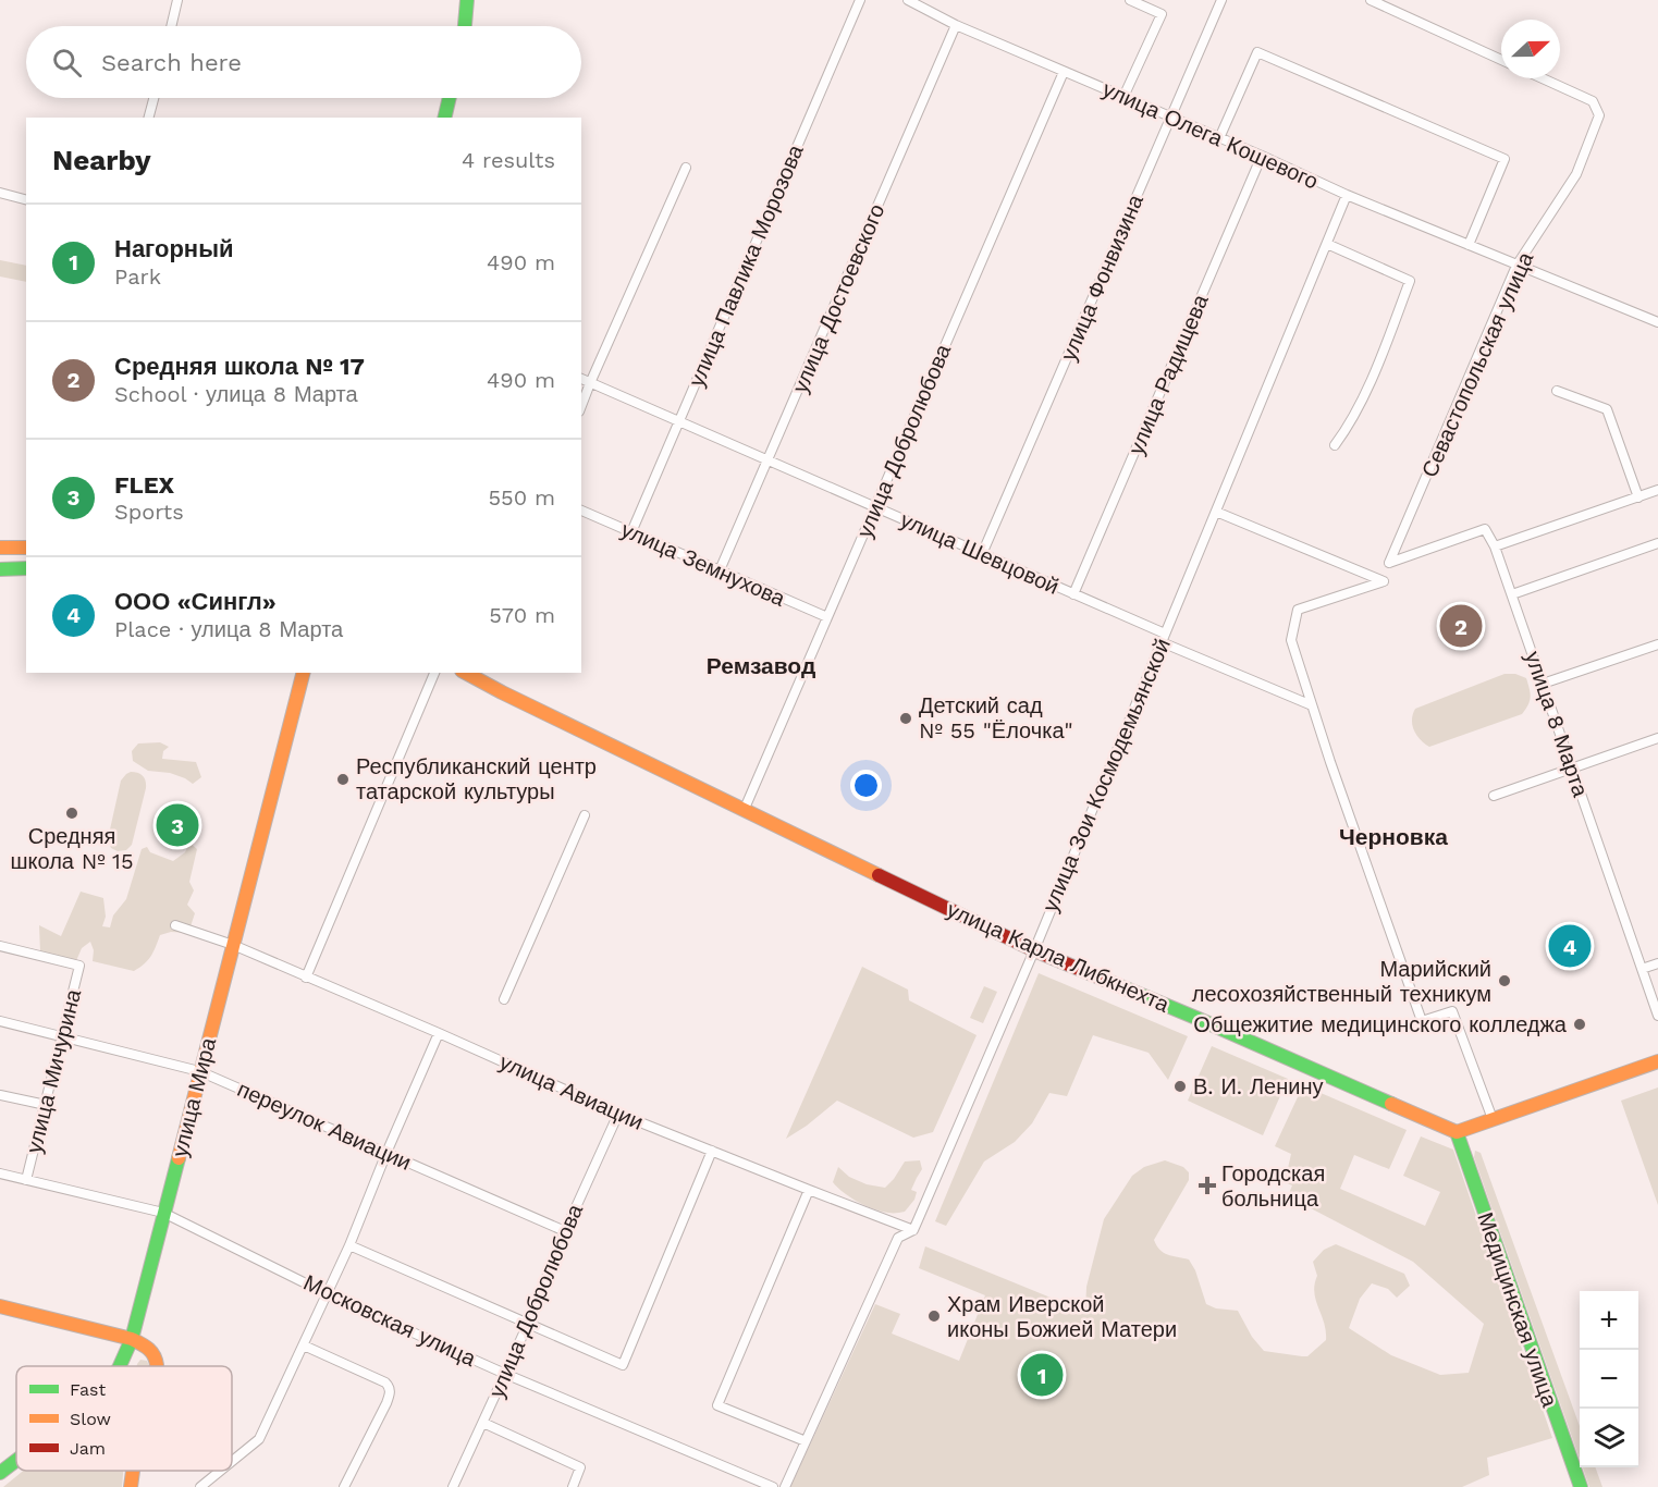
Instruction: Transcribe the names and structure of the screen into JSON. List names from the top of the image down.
{
  "streets": {
    "main road": ["улица Карла Либкнехта", "улица Мира", "Медицинская улица"],
    "street": [
      "улица Олега Кошевого",
      "улица Павлика Морозова",
      "улица Фонвизина",
      "улица Достоевского",
      "Севастопольская улица",
      "улица Радищева",
      "улица Добролюбова",
      "улица Шевцовой",
      "улица Земнухова",
      "улица 8 Марта",
      "улица Зои Космодемьянской",
      "улица Мичурина",
      "улица Авиации",
      "переулок Авиации",
      "Московская улица"
    ]
  },
  "crossings": [
    ["улица Олега Кошевого", "улица Фонвизина"],
    ["улица Олега Кошевого", "улица Достоевского"],
    ["улица Олега Кошевого", "Севастопольская улица"],
    ["улица Олега Кошевого", "улица Радищева"],
    ["улица Олега Кошевого", "улица Добролюбова"],
    ["улица Олега Кошевого", "улица Зои Космодемьянской"],
    ["улица Павлика Морозова", "улица Шевцовой"],
    ["улица Павлика Морозова", "улица Земнухова"],
    ["улица Фонвизина", "улица Шевцовой"],
    ["улица Достоевского", "улица Шевцовой"],
    ["улица Достоевского", "улица Земнухова"],
    ["Севастопольская улица", "улица 8 Марта"],
    ["улица Радищева", "улица Шевцовой"],
    ["улица Добролюбова", "улица Шевцовой"],
    ["улица Добролюбова", "улица Земнухова"],
    ["улица Добролюбова", "улица Карла Либкнехта"],
    ["улица Добролюбова", "улица Авиации"],
    ["улица Добролюбова", "переулок Авиации"],
    ["улица Добролюбова", "Московская улица"],
    ["улица Шевцовой", "улица Зои Космодемьянской"],
    ["улица Зои Космодемьянской", "улица Карла Либкнехта"],
    ["улица Зои Космодемьянской", "улица Авиации"],
    ["улица Карла Либкнехта", "Медицинская улица"],
    ["улица Мичурина", "переулок Авиации"],
    ["улица Мичурина", "Московская улица"],
    ["улица Авиации", "улица Мира"],
    ["улица Мира", "переулок Авиации"],
    ["улица Мира", "Московская улица"]
  ],
  "districts": ["Ремзавод", "Черновка"],
  "places": {
    "other": [
      "Детский сад № 55 \"Ёлочка\"",
      "Республиканский центр татарской культуры",
      "Средняя школа № 15",
      "Марийский лесохозяйственный техникум",
      "Общежитие медицинского колледжа",
      "В. И. Ленину",
      "Храм Иверской иконы Божией Матери"
    ],
    "health": ["Городская больница"]
  },
  "legend": ["Fast", "Slow", "Jam"],
  "north": "right",
  "page": {
    "search": "Search here",
    "heading": ["Nearby", "4 results"],
    "list": [
      {
        "mark": "1",
        "name": "Нагорный",
        "note": "Park",
        "value": "490 m"
      },
      {
        "mark": "2",
        "name": "Средняя школа № 17",
        "note": "School · улица 8 Марта",
        "value": "490 m"
      },
      {
        "mark": "3",
        "name": "FLEX",
        "note": "Sports",
        "value": "550 m"
      },
      {
        "mark": "4",
        "name": "ООО «Сингл»",
        "note": "Place · улица 8 Марта",
        "value": "570 m"
      }
    ],
    "pins": [
      "2",
      "3",
      "4",
      "1"
    ],
    "map_buttons": ["+", "−"]
  }
}
